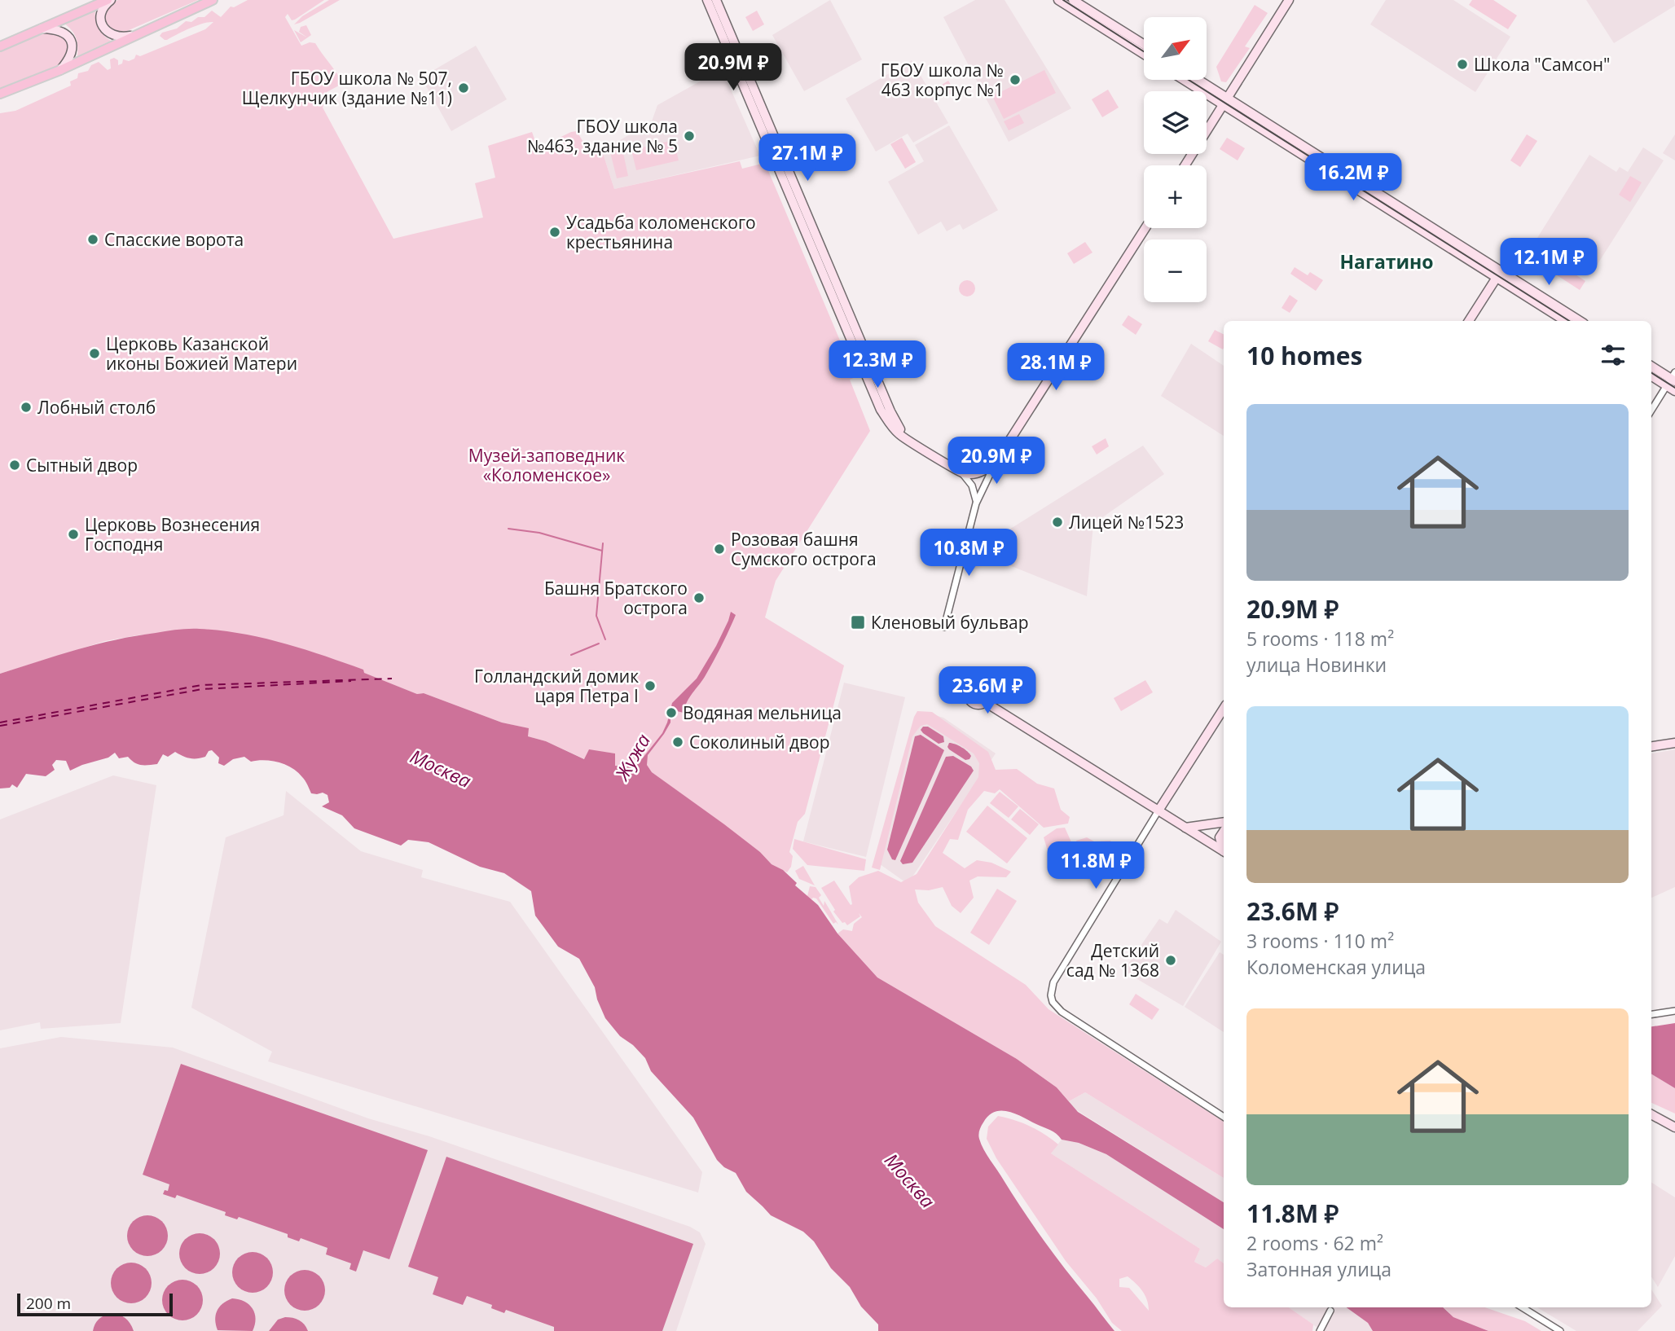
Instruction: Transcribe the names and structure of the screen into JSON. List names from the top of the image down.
{
  "districts": ["Нагатино"],
  "water": ["Жужа", "Москва"],
  "parks": ["Музей-заповедник «Коломенское»"],
  "places": {
    "other": [
      "Школа \"Самсон\"",
      "ГБОУ школа № 463 корпус №1",
      "ГБОУ школа № 507, Щелкунчик (здание №11)",
      "ГБОУ школа №463, здание № 5",
      "Усадьба коломенского крестьянина",
      "Спасские ворота",
      "Церковь Казанской иконы Божией Матери",
      "Лобный столб",
      "Сытный двор",
      "Лицей №1523",
      "Церковь Вознесения Господня",
      "Розовая башня Сумского острога",
      "Башня Братского острога",
      "Голландский домик царя Петра I",
      "Водяная мельница",
      "Соколиный двор",
      "Детский сад № 1368"
    ],
    "transit": ["Кленовый бульвар"]
  },
  "scale_bar": "200 m",
  "north": "top right",
  "page": {
    "map_buttons": ["+", "−"],
    "price": [
      "20.9M ₽",
      "27.1M ₽",
      "16.2M ₽",
      "12.1M ₽",
      "12.3M ₽",
      "28.1M ₽",
      "20.9M ₽",
      "10.8M ₽",
      "23.6M ₽",
      "11.8M ₽"
    ],
    "heading": "10 homes",
    "list": [
      {
        "name": "20.9M ₽",
        "note": "5 rooms · 118 m² · улица Новинки"
      },
      {
        "name": "23.6M ₽",
        "note": "3 rooms · 110 m² · Коломенская улица"
      },
      {
        "name": "11.8M ₽",
        "note": "2 rooms · 62 m² · Затонная улица"
      }
    ],
    "scale": "200 m"
  }
}
